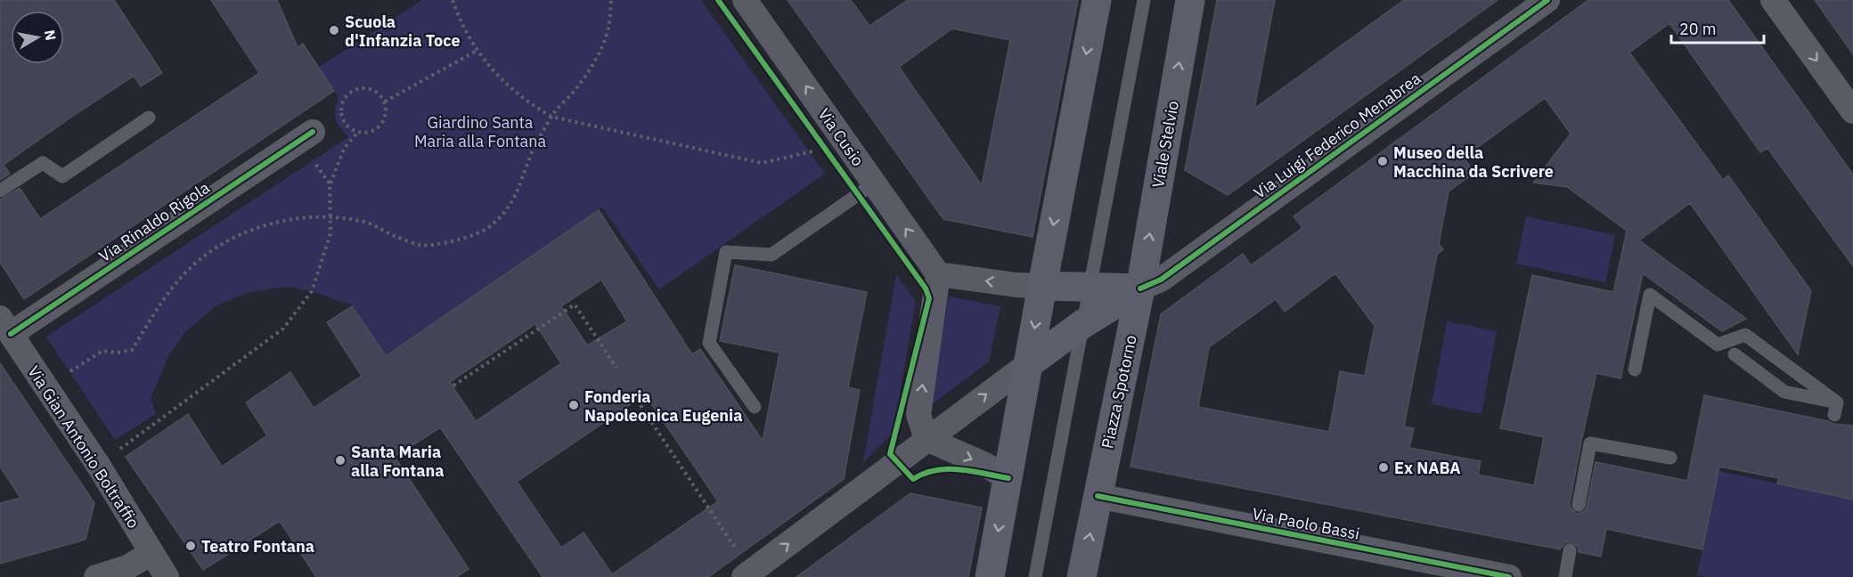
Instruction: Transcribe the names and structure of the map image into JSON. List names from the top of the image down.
{
  "streets": {
    "main road": ["Viale Stelvio", "Piazza Spotorno"],
    "street": [
      "Via Luigi Federico Menabrea",
      "Via Cusio",
      "Via Rinaldo Rigola",
      "Via Gian Antonio Boltraffio",
      "Via Paolo Bassi"
    ]
  },
  "crossings": [
    ["Via Luigi Federico Menabrea", "Viale Stelvio"],
    ["Via Luigi Federico Menabrea", "Piazza Spotorno"],
    ["Viale Stelvio", "Piazza Spotorno"],
    ["Via Rinaldo Rigola", "Via Gian Antonio Boltraffio"],
    ["Piazza Spotorno", "Via Paolo Bassi"]
  ],
  "one_way": ["Via Cusio"],
  "parks": ["Giardino Santa Maria alla Fontana"],
  "places": [
    "Scuola d'Infanzia Toce",
    "Museo della Macchina da Scrivere",
    "Fonderia Napoleonica Eugenia",
    "Santa Maria alla Fontana",
    "Ex NABA",
    "Teatro Fontana"
  ],
  "scale_bar": "20 m",
  "north": "right"
}
